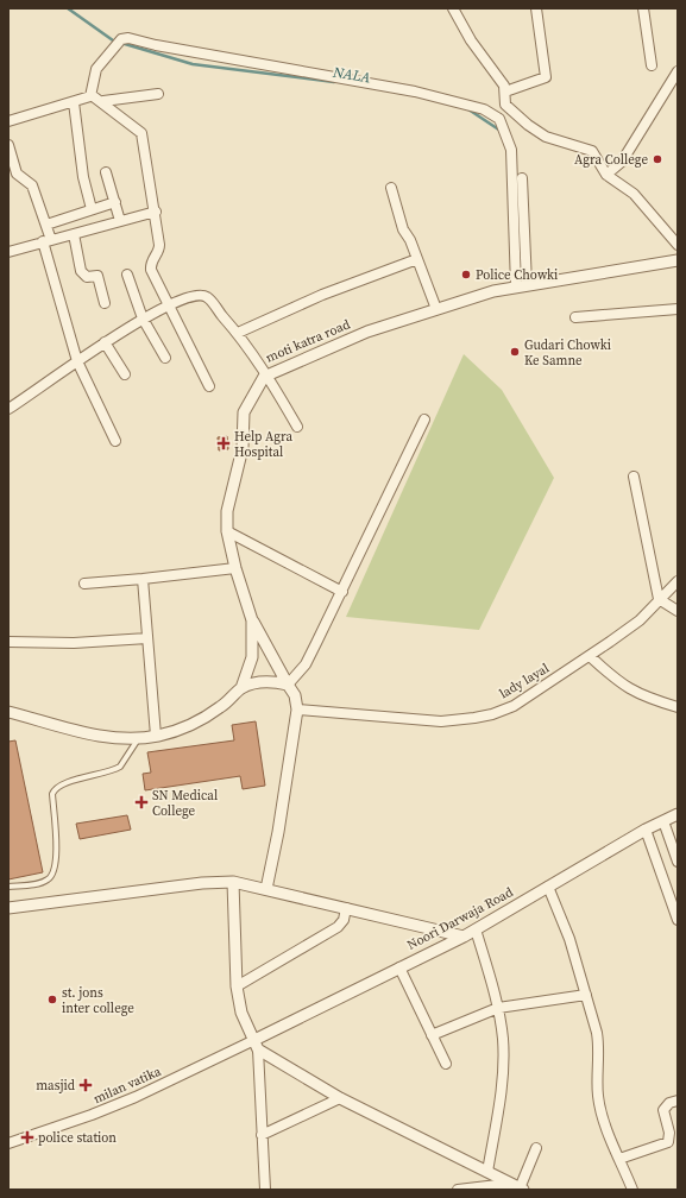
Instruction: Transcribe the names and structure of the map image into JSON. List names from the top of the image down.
{
  "streets": {
    "street": [
      "moti katra road",
      "lady layal",
      "Noori Darwaja Road",
      "milan vatika"
    ]
  },
  "crossings": [
    ["Noori Darwaja Road", "milan vatika"]
  ],
  "water": ["NALA"],
  "places": {
    "other": [
      "Agra College",
      "Police Chowki",
      "Gudari Chowki Ke Samne",
      "st. jons inter college"
    ],
    "health": [
      "Help Agra Hospital",
      "SN Medical College",
      "masjid",
      "police station"
    ]
  }
}
